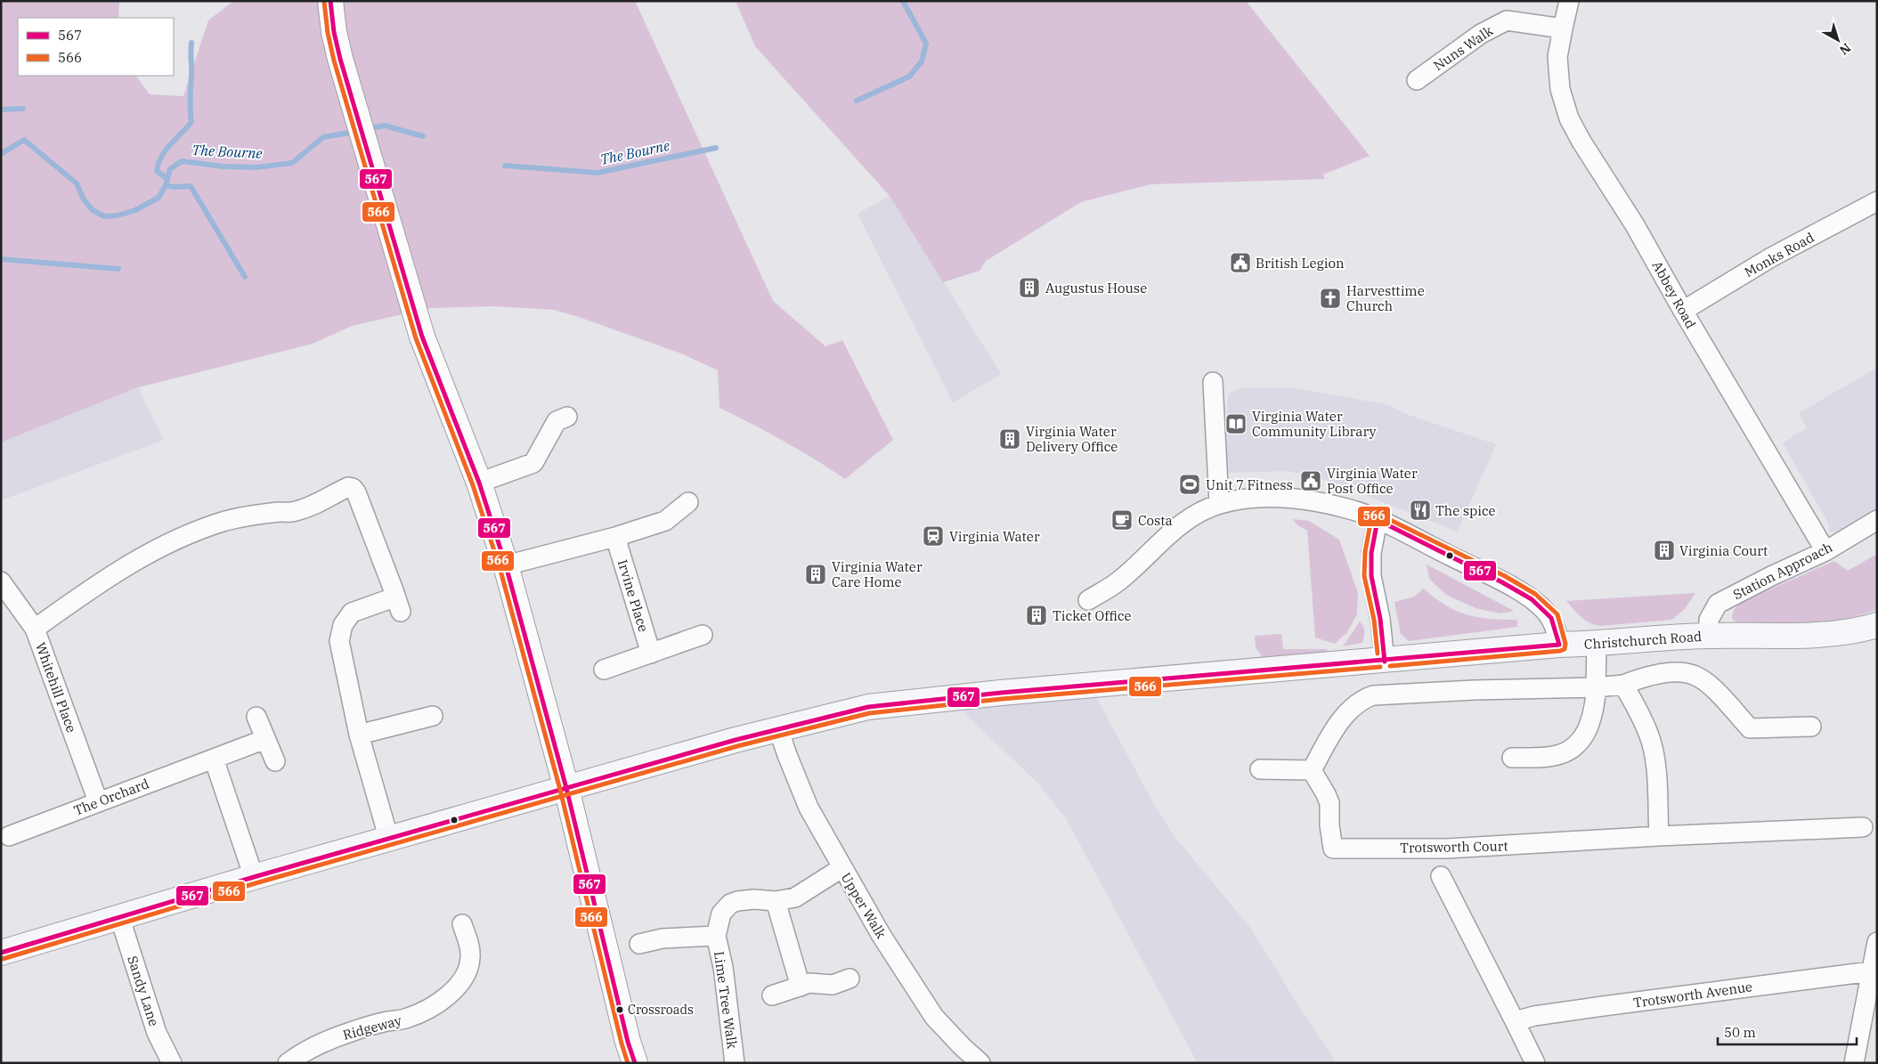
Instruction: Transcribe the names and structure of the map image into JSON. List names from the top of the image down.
{
  "streets": {
    "main road": ["Christchurch Road"],
    "street": [
      "Nuns Walk",
      "Monks Road",
      "Abbey Road",
      "Station Approach",
      "Irvine Place",
      "Whitehill Place",
      "The Orchard",
      "Trotsworth Court",
      "Upper Walk",
      "Sandy Lane",
      "Trotsworth Avenue",
      "Lime Tree Walk",
      "Ridgeway"
    ]
  },
  "crossings": [
    ["Nuns Walk", "Abbey Road"],
    ["Monks Road", "Abbey Road"],
    ["Abbey Road", "Station Approach"],
    ["Station Approach", "Christchurch Road"],
    ["Christchurch Road", "Upper Walk"],
    ["Christchurch Road", "Sandy Lane"],
    ["Whitehill Place", "The Orchard"],
    ["Upper Walk", "Lime Tree Walk"]
  ],
  "water": ["The Bourne"],
  "places": {
    "public building": ["British Legion", "Virginia Water Post Office"],
    "building": [
      "Augustus House",
      "Virginia Water Delivery Office",
      "Virginia Court",
      "Virginia Water Care Home",
      "Ticket Office"
    ],
    "church": ["Harvesttime Church"],
    "library": ["Virginia Water Community Library"],
    "sports": ["Unit 7 Fitness"],
    "restaurant": ["The spice"],
    "cafe": ["Costa"],
    "station": ["Virginia Water"],
    "other": ["Crossroads"]
  },
  "lines": ["transit line 567", "transit line 566"],
  "legend": ["567", "566"],
  "scale_bar": "50 m",
  "north": "bottom right"
}
